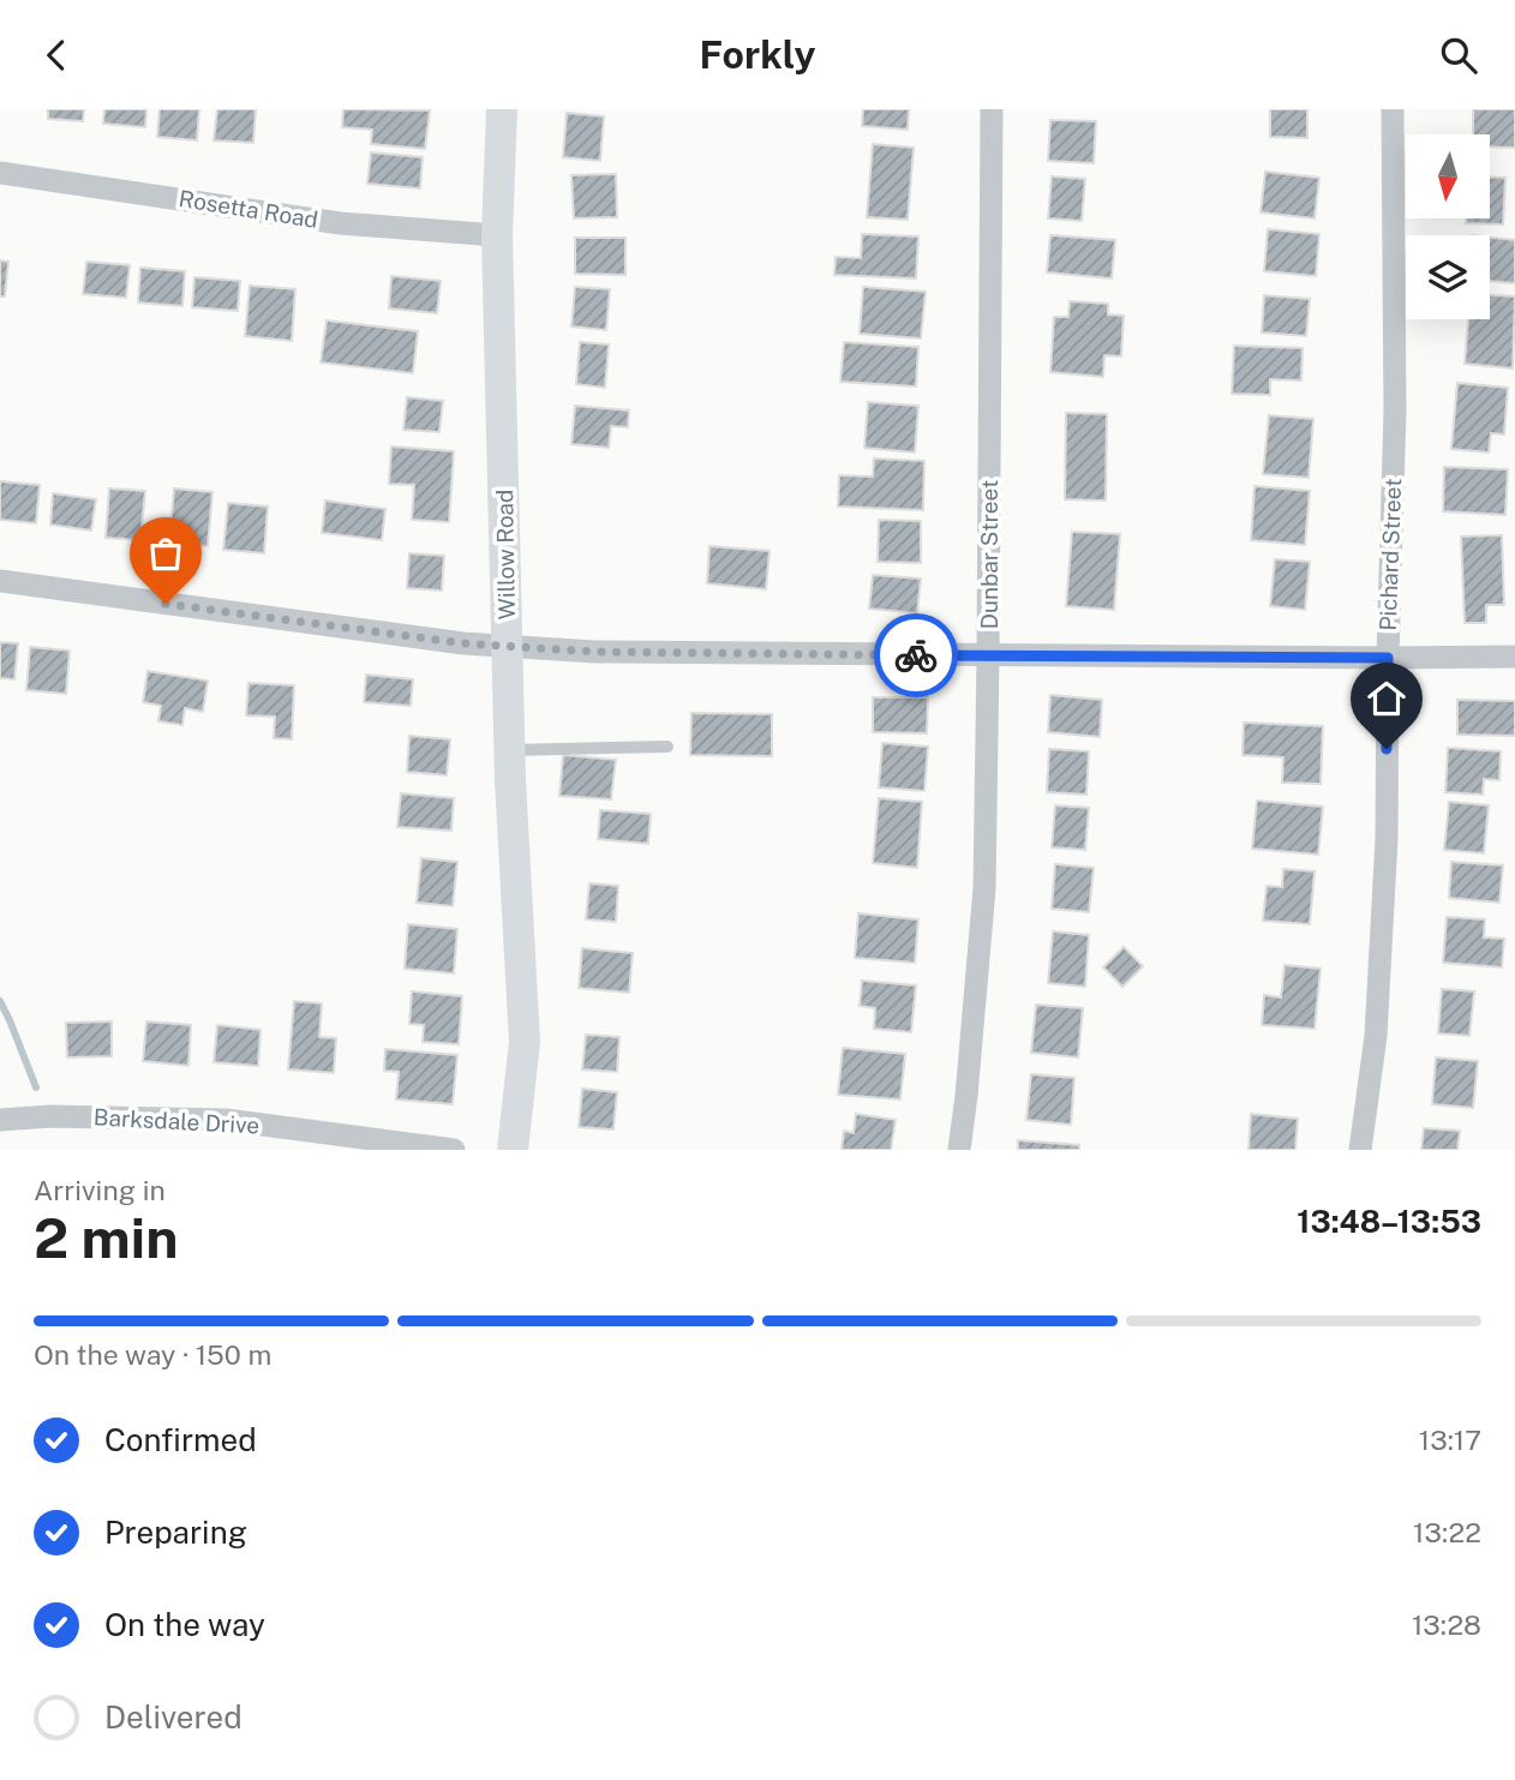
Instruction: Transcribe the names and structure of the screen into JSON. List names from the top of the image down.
{
  "streets": {
    "street": [
      "Rosetta Road",
      "Willow Road",
      "Dunbar Street",
      "Pichard Street",
      "Barksdale Drive"
    ]
  },
  "crossings": [
    ["Rosetta Road", "Willow Road"]
  ],
  "north": "bottom",
  "page": {
    "header": "Forkly",
    "heading": ["2 min", "Arriving in", "13:48–13:53"],
    "bar": "On the way · 150 m",
    "list": [
      ["Confirmed", "13:17"],
      ["Preparing", "13:22"],
      ["On the way", "13:28"],
      "Delivered"
    ]
  }
}
